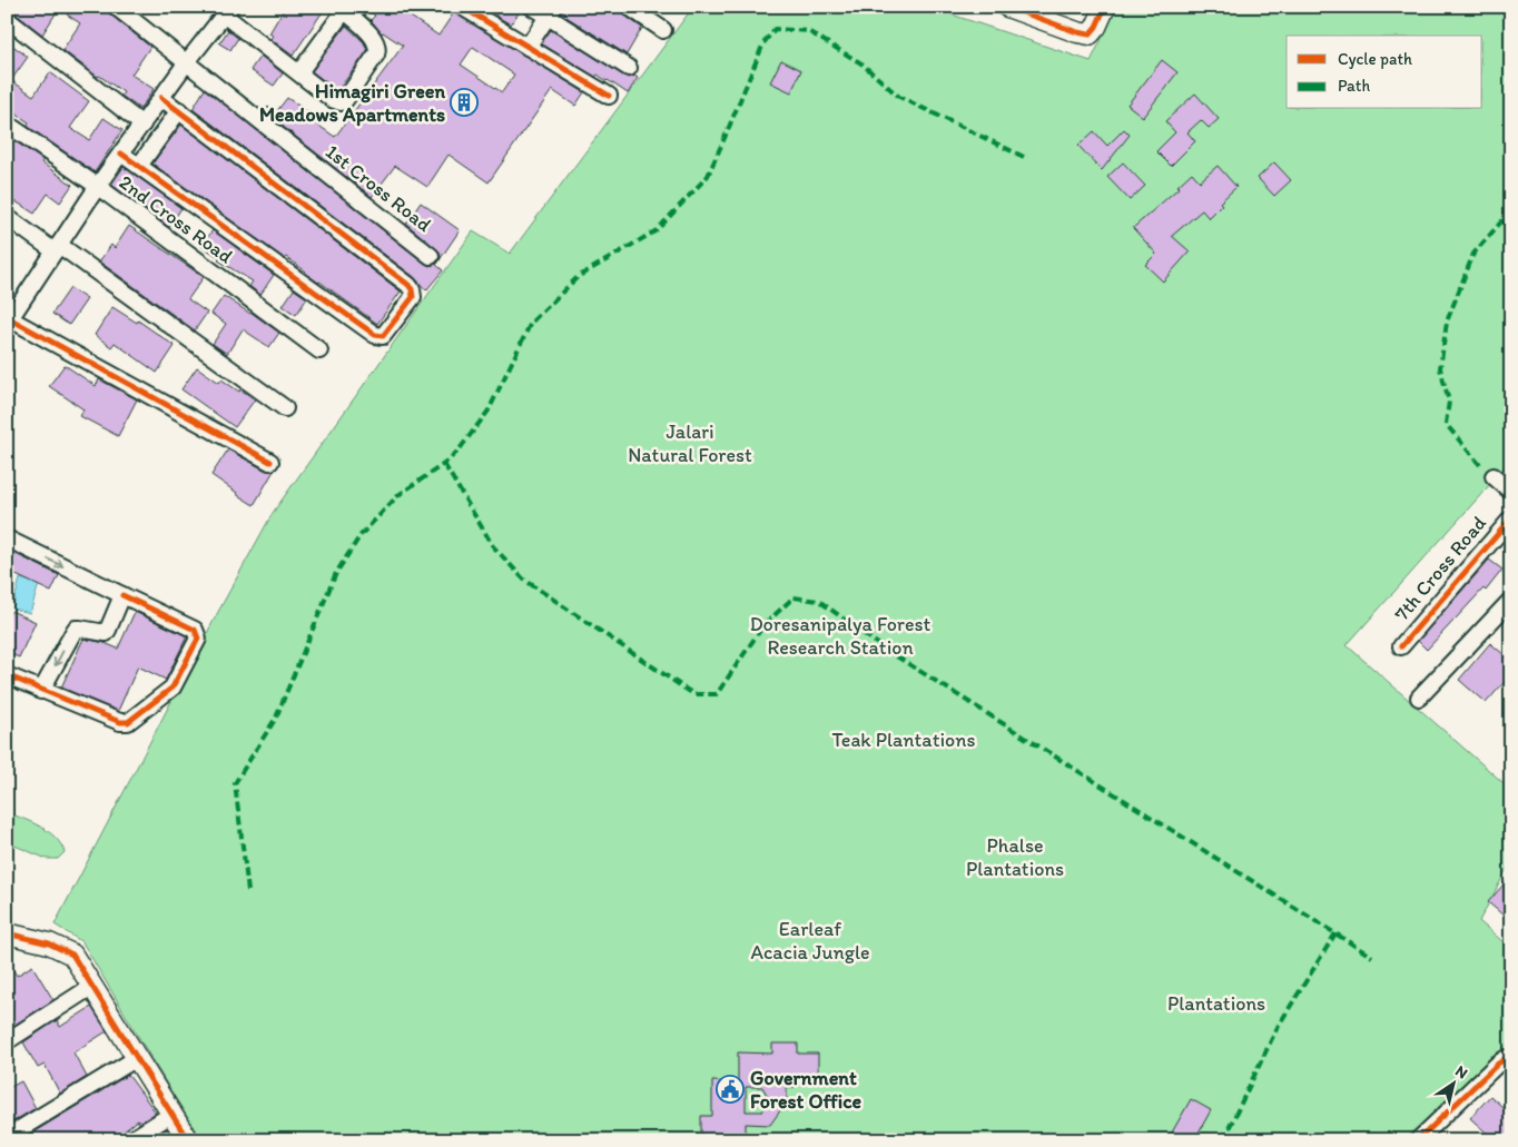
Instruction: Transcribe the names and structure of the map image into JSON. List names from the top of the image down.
{
  "streets": {
    "street": ["1st Cross Road", "2nd Cross Road", "7th Cross Road"]
  },
  "parks": [
    "Jalari Natural Forest",
    "Doresanipalya Forest Research Station",
    "Teak Plantations",
    "Phalse Plantations",
    "Earleaf Acacia Jungle",
    "Plantations"
  ],
  "places": {
    "building": ["Himagiri Green Meadows Apartments"],
    "public building": ["Government Forest Office"]
  },
  "legend": ["Cycle path", "Path"],
  "north": "top right"
}
